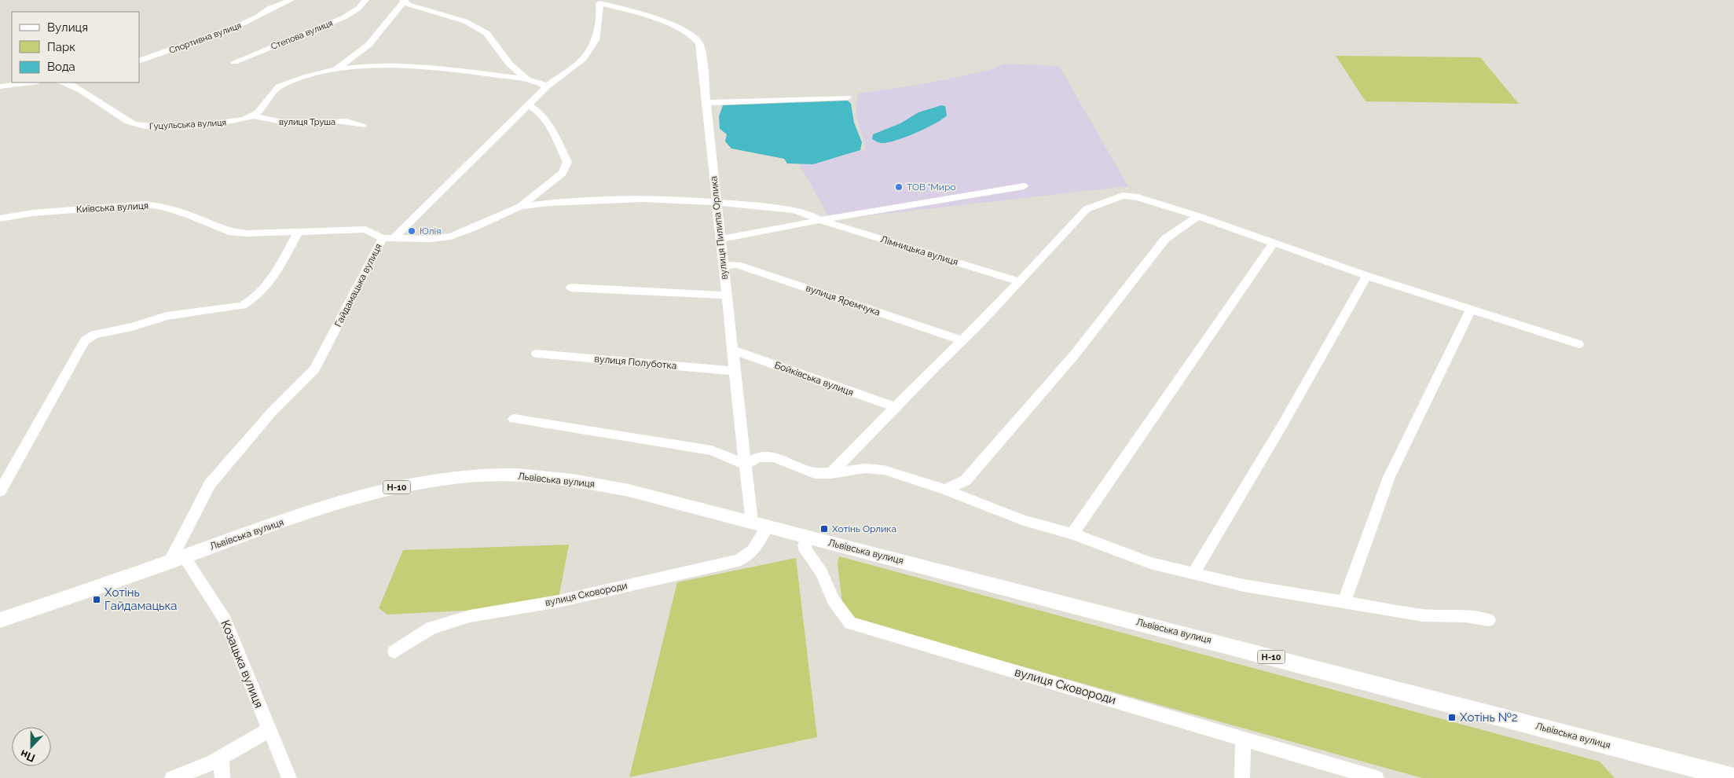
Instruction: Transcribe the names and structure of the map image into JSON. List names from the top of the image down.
{
  "streets": {
    "main road": ["Львівська вулиця", "Н-10"],
    "street": [
      "Степова вулиця",
      "Спортивна вулиця",
      "вулиця Труша",
      "Гуцульська вулиця",
      "Київська вулиця",
      "вулиця Пилипа Орлика",
      "Лімницька вулиця",
      "Гайдамацька вулиця",
      "вулиця Яремчука",
      "вулиця Полуботка",
      "Бойківська вулиця",
      "вулиця Сковороди",
      "Козацька вулиця"
    ]
  },
  "crossings": [
    ["вулиця Труша", "Гуцульська вулиця"],
    ["Гуцульська вулиця", "Гайдамацька вулиця"],
    ["Київська вулиця", "Гайдамацька вулиця"],
    ["вулиця Пилипа Орлика", "Лімницька вулиця"],
    ["вулиця Пилипа Орлика", "Гайдамацька вулиця"],
    ["вулиця Пилипа Орлика", "вулиця Яремчука"],
    ["вулиця Пилипа Орлика", "вулиця Полуботка"],
    ["вулиця Пилипа Орлика", "Бойківська вулиця"],
    ["вулиця Пилипа Орлика", "Львівська вулиця"],
    ["вулиця Пилипа Орлика", "вулиця Сковороди"],
    ["Гайдамацька вулиця", "Львівська вулиця"],
    ["Гайдамацька вулиця", "Козацька вулиця"],
    ["Львівська вулиця", "вулиця Сковороди"],
    ["Львівська вулиця", "Козацька вулиця"]
  ],
  "places": {
    "other": ["ТОВ \"Миро", "Юлія"],
    "transit": ["Хотінь Орлика", "Хотінь Гайдамацька", "Хотінь №2"]
  },
  "legend": ["Вулиця", "Парк", "Вода"],
  "north": "bottom"
}
